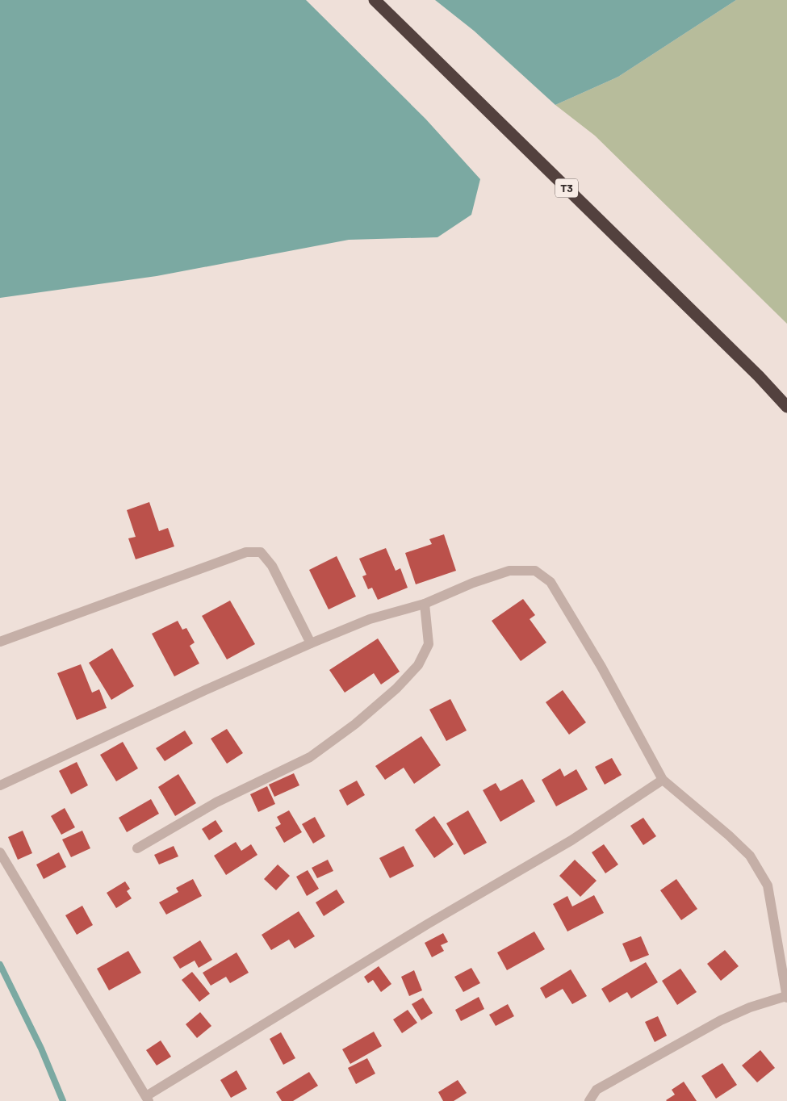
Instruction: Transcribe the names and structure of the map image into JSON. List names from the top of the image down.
{
  "streets": {
    "highway": ["T3"]
  }
}
